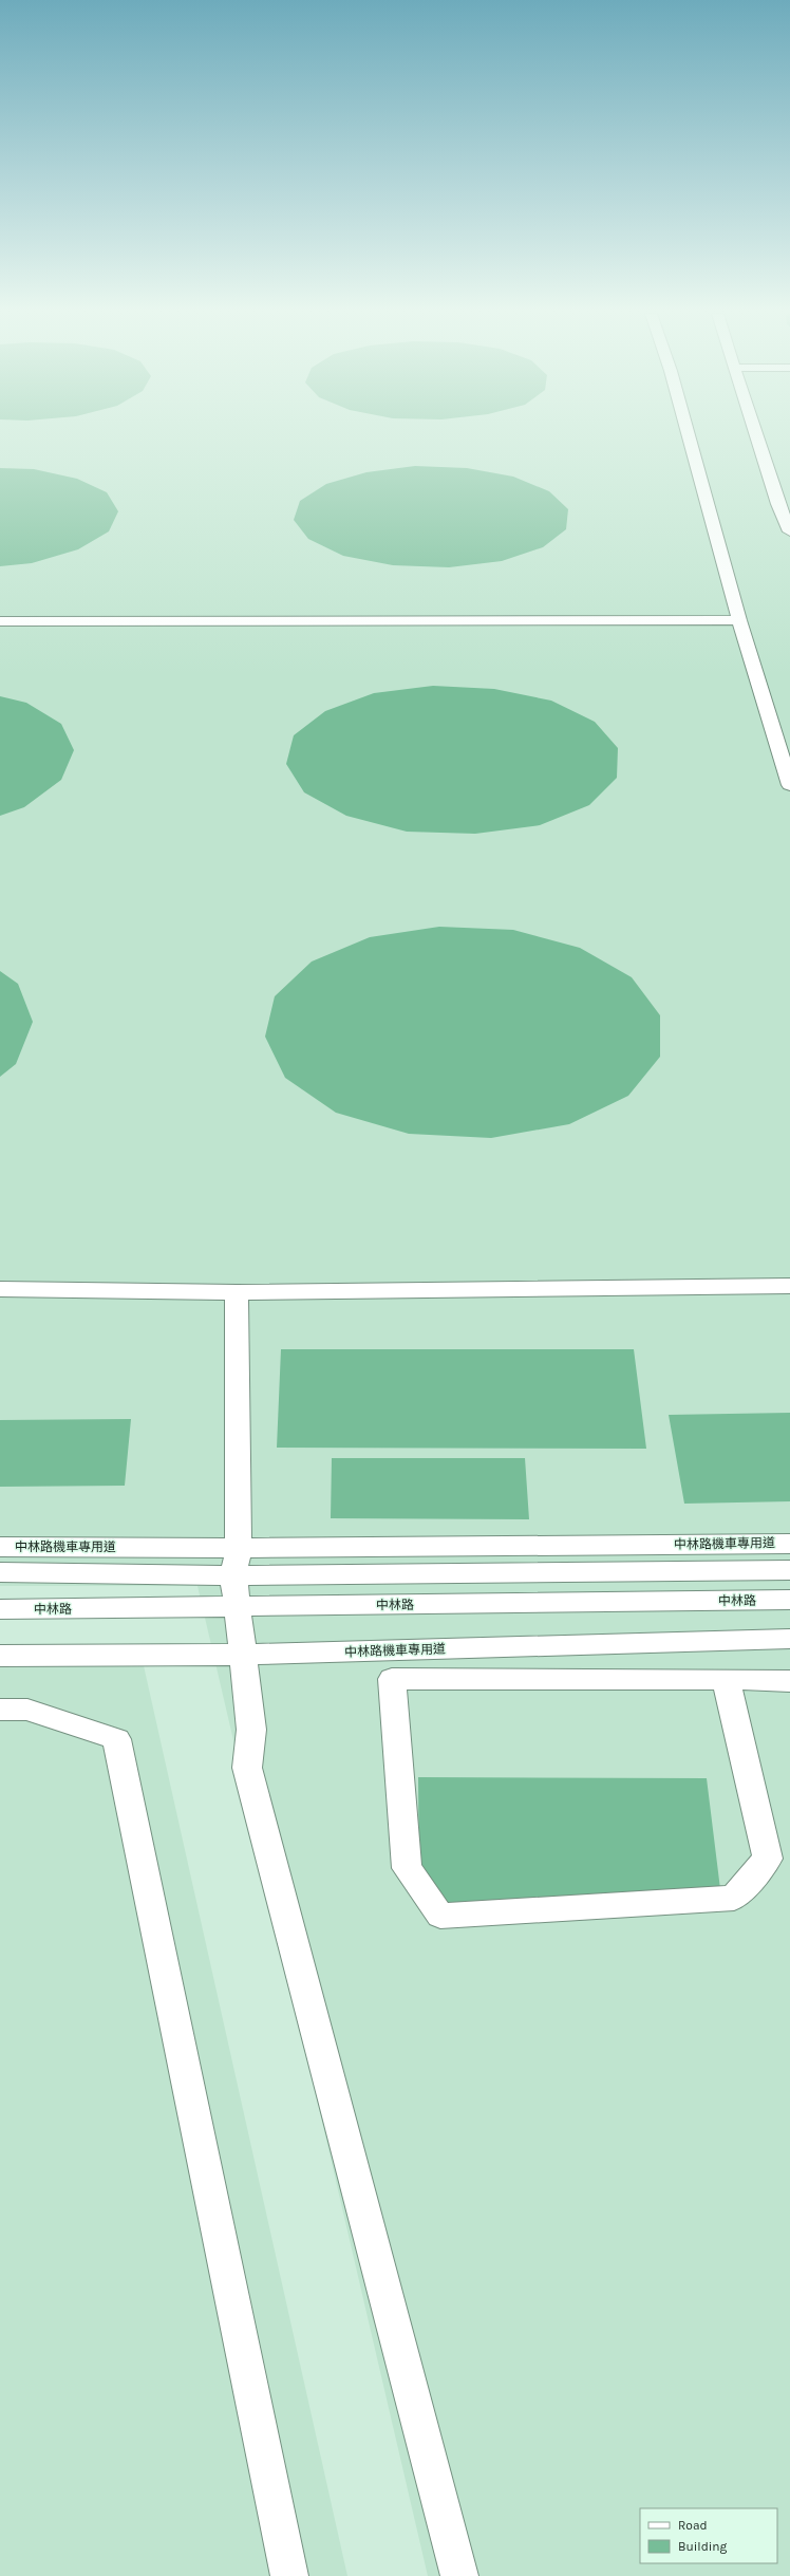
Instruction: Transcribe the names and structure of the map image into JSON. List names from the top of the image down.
{
  "streets": {
    "street": ["中林路機車專用道", "中林路"]
  },
  "legend": ["Road", "Building"]
}
